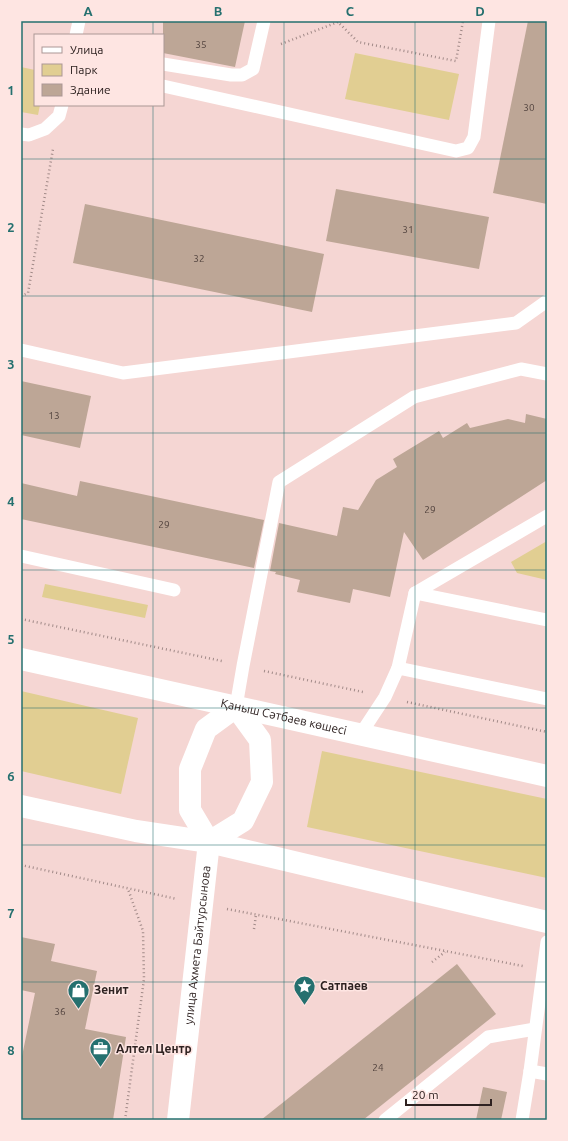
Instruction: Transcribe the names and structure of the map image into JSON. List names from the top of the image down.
{
  "streets": {
    "main road": ["Қаныш Сәтбаев көшесі", "улица Ахмета Байтурсынова"]
  },
  "places": {
    "place": ["Сатпаев"],
    "shop": ["Зенит"],
    "office": ["Алтел Центр"]
  },
  "house_numbers": [
    "35",
    "30",
    "31",
    "32",
    "13",
    "29",
    "29",
    "36",
    "24"
  ],
  "legend": ["Улица", "Парк", "Здание"],
  "scale_bar": "20 m",
  "grid": {
    "columns": [
      "A",
      "B",
      "C",
      "D"
    ],
    "rows": [
      "1",
      "2",
      "3",
      "4",
      "5",
      "6",
      "7",
      "8"
    ]
  }
}
